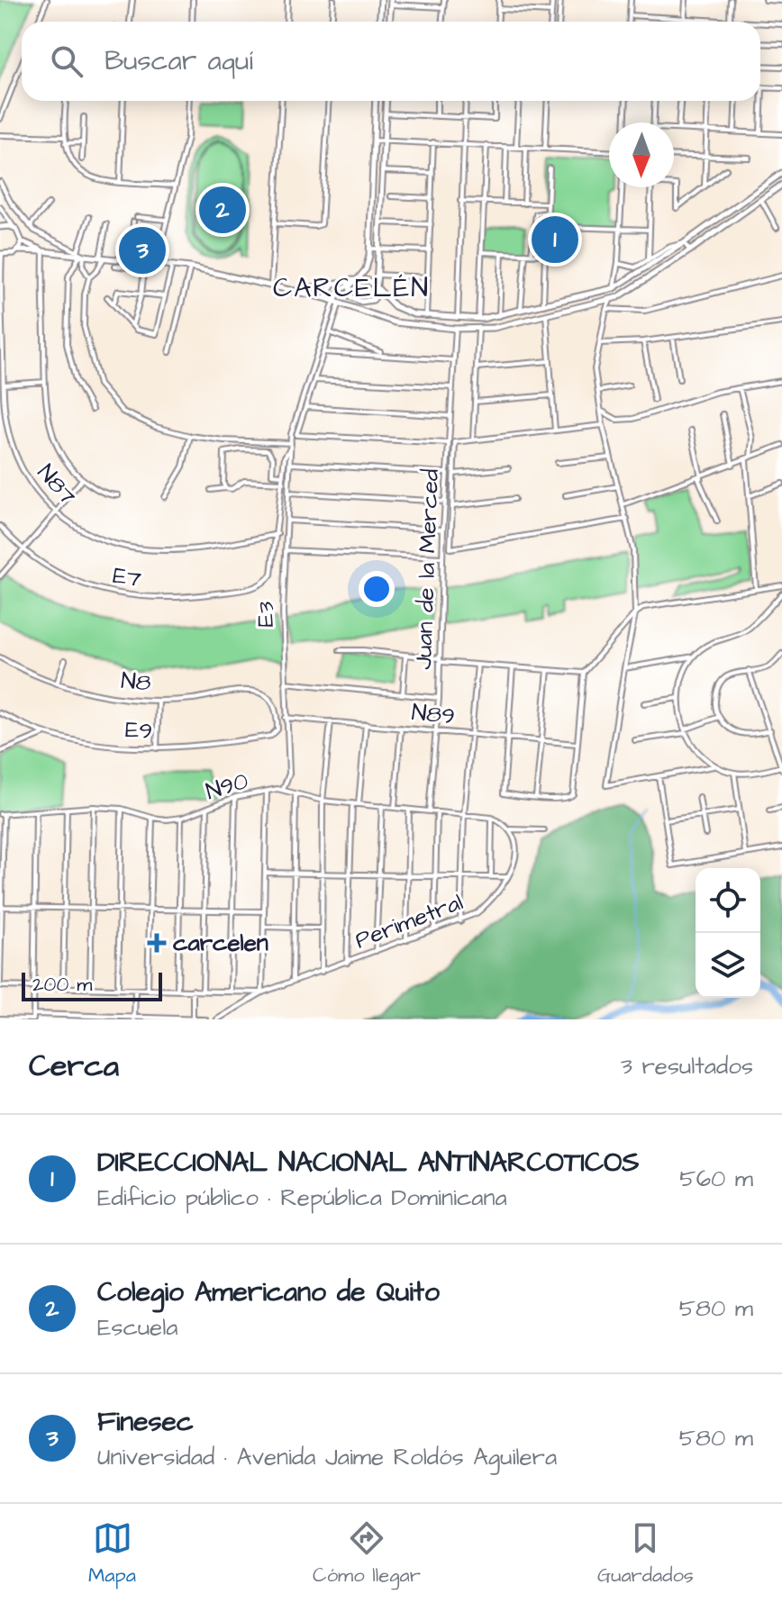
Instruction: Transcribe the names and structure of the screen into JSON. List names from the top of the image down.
{
  "streets": {
    "street": [
      "N87",
      "Juan de la Merced",
      "E7",
      "E3",
      "N8",
      "N89",
      "E9",
      "N90",
      "Perimetral"
    ]
  },
  "crossings": [
    ["N87", "E7"],
    ["Juan de la Merced", "N89"],
    ["Juan de la Merced", "N90"],
    ["E3", "N89"],
    ["E3", "N90"],
    ["N8", "E9"]
  ],
  "districts": ["CARCELÉN"],
  "places": {
    "health": ["carcelen"]
  },
  "scale_bar": "200 m",
  "north": "bottom",
  "page": {
    "search": "Buscar aquí",
    "pins": ["2", "1", "3"],
    "scale": "200 m",
    "heading": ["Cerca", "3 resultados"],
    "list": [
      {
        "mark": "1",
        "name": "DIRECCIONAL NACIONAL ANTINARCOTICOS",
        "note": "Edificio público · República Dominicana",
        "value": "560 m"
      },
      {
        "mark": "2",
        "name": "Colegio Americano de Quito",
        "note": "Escuela",
        "value": "580 m"
      },
      {
        "mark": "3",
        "name": "Finesec",
        "note": "Universidad · Avenida Jaime Roldós Aguilera",
        "value": "580 m"
      }
    ],
    "nav": ["Mapa", "Cómo llegar", "Guardados"]
  }
}
